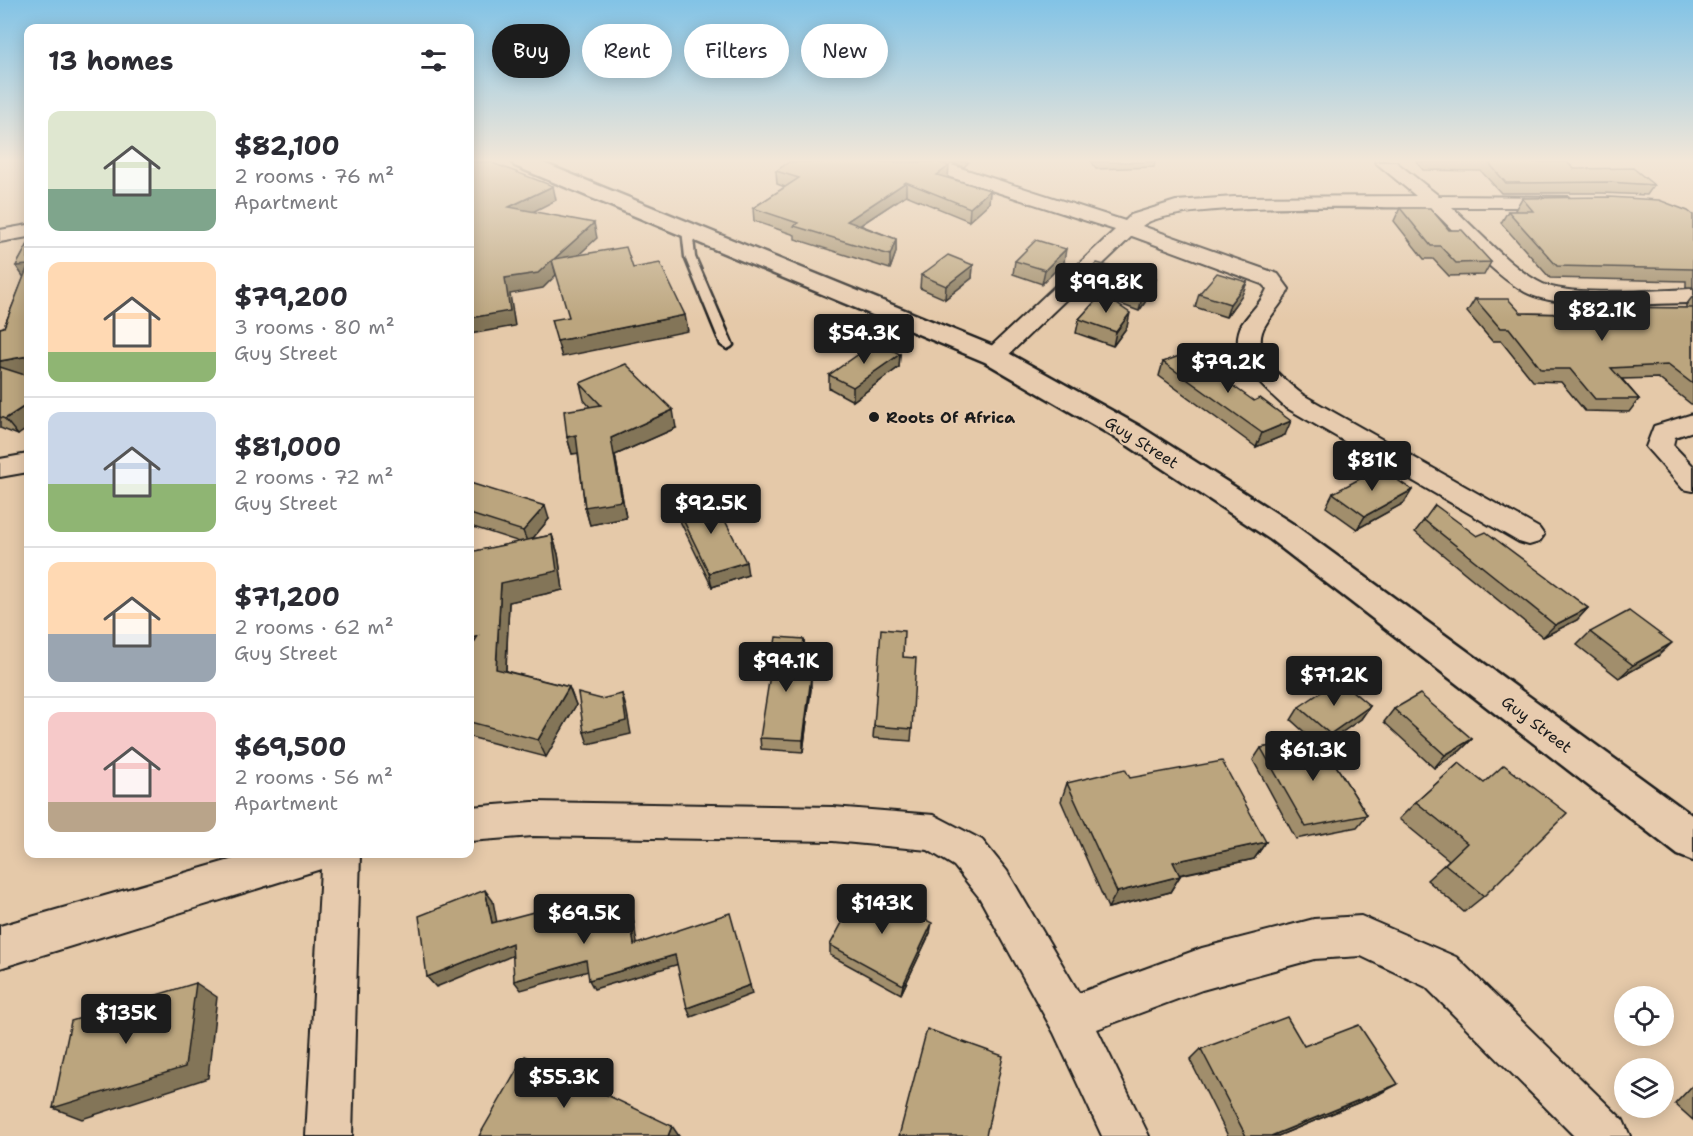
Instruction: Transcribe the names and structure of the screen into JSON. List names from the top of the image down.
{
  "streets": {
    "street": ["Guy Street"]
  },
  "places": ["Roots Of Africa"],
  "page": {
    "chip": [
      "Buy",
      "Rent",
      "Filters",
      "New"
    ],
    "heading": "13 homes",
    "list": [
      {
        "name": "$82,100",
        "note": "2 rooms · 76 m² · Apartment"
      },
      {
        "name": "$79,200",
        "note": "3 rooms · 80 m² · Guy Street"
      },
      {
        "name": "$81,000",
        "note": "2 rooms · 72 m² · Guy Street"
      },
      {
        "name": "$71,200",
        "note": "2 rooms · 62 m² · Guy Street"
      },
      {
        "name": "$69,500",
        "note": "2 rooms · 56 m² · Apartment"
      }
    ],
    "price": [
      "$99.8K",
      "$82.1K",
      "$54.3K",
      "$79.2K",
      "$81K",
      "$92.5K",
      "$94.1K",
      "$71.2K",
      "$61.3K",
      "$143K",
      "$69.5K",
      "$135K",
      "$55.3K"
    ]
  }
}
